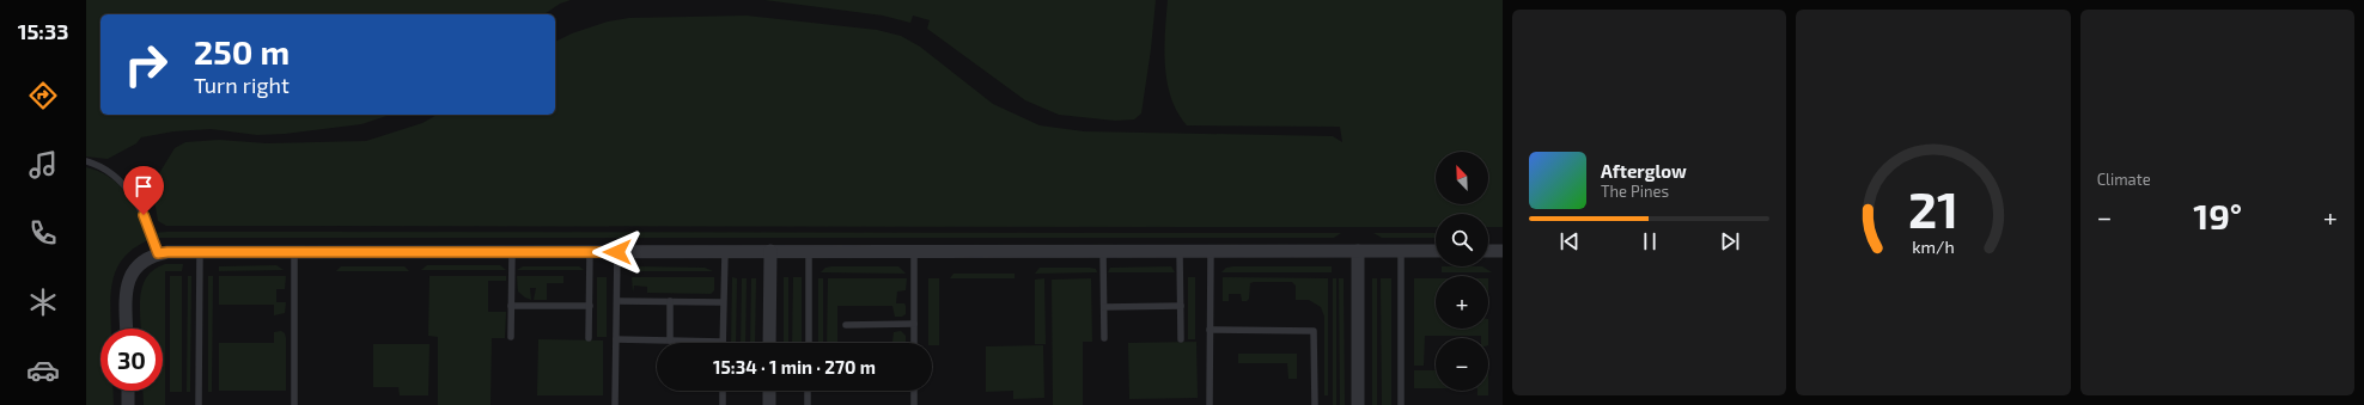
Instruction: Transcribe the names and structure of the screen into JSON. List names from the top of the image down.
{
  "north": "top left",
  "page": {
    "tabs": "15:33",
    "tile": "Climate",
    "turn": ["250 m", "Turn right"],
    "map_buttons": ["+", "−"],
    "song": ["Afterglow", "The Pines"],
    "heat": ["−", "19°", "+"],
    "limit": "30",
    "trip": "15:34 · 1 min · 270 m",
    "gauge": ["21", "km/h"]
  }
}
